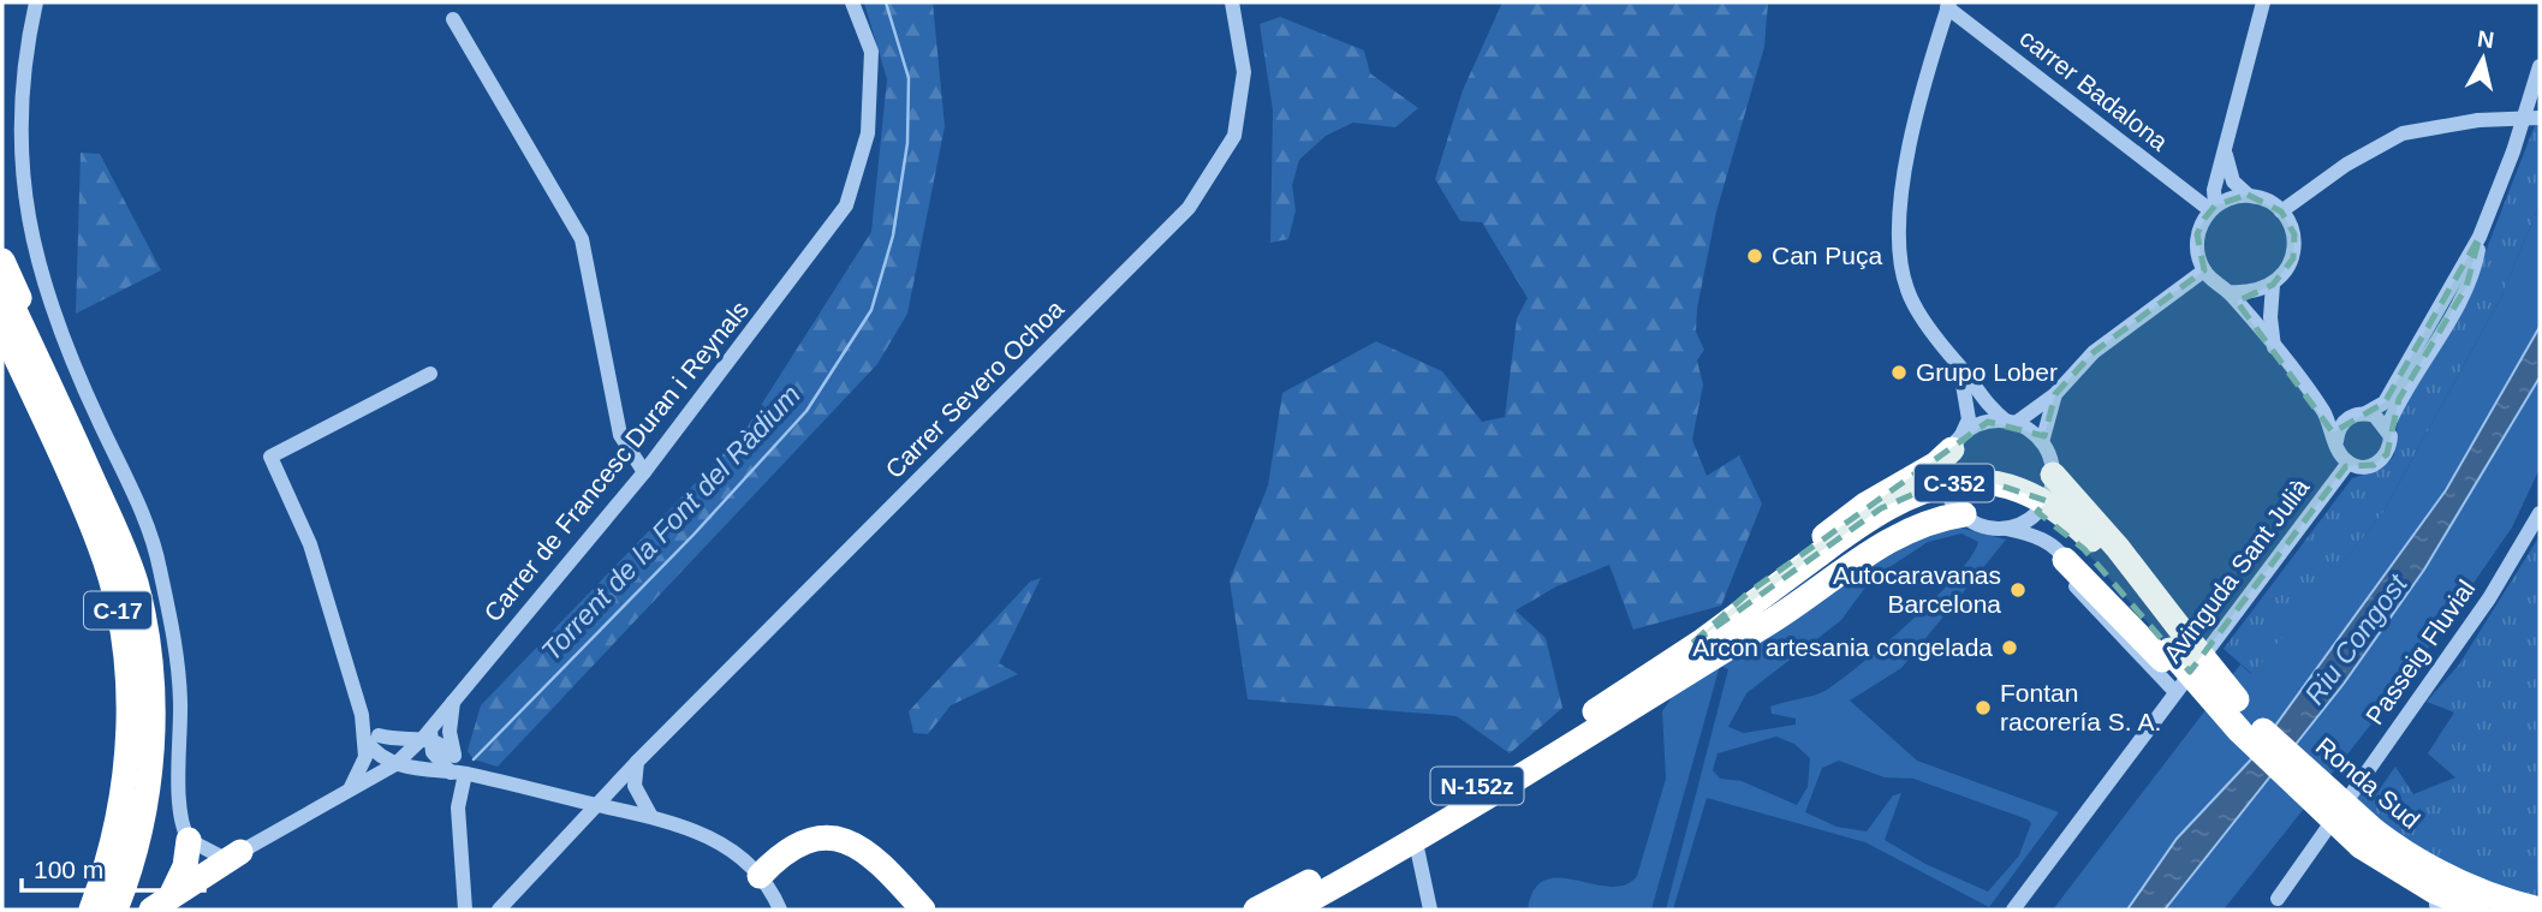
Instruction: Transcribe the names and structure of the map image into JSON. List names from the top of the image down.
{
  "streets": {
    "highway": [
      "C-352",
      "C-17",
      "Ronda Sud",
      "N-152z"
    ],
    "street": [
      "carrer Badalona",
      "Carrer Severo Ochoa",
      "Carrer de Francesc Duran i Reynals",
      "Avinguda Sant Julià",
      "Passeig Fluvial"
    ]
  },
  "crossings": [
    ["carrer Badalona", "N-152z"],
    ["C-352", "Ronda Sud"],
    ["C-352", "N-152z"]
  ],
  "water": ["Torrent de la Font del Ràdium", "Riu Congost"],
  "places": [
    "Can Puça",
    "Grupo Lober",
    "Autocaravanas Barcelona",
    "Arcon artesania congelada",
    "Fontan racorería S. A."
  ],
  "scale_bar": "100 m",
  "north": "top"
}
